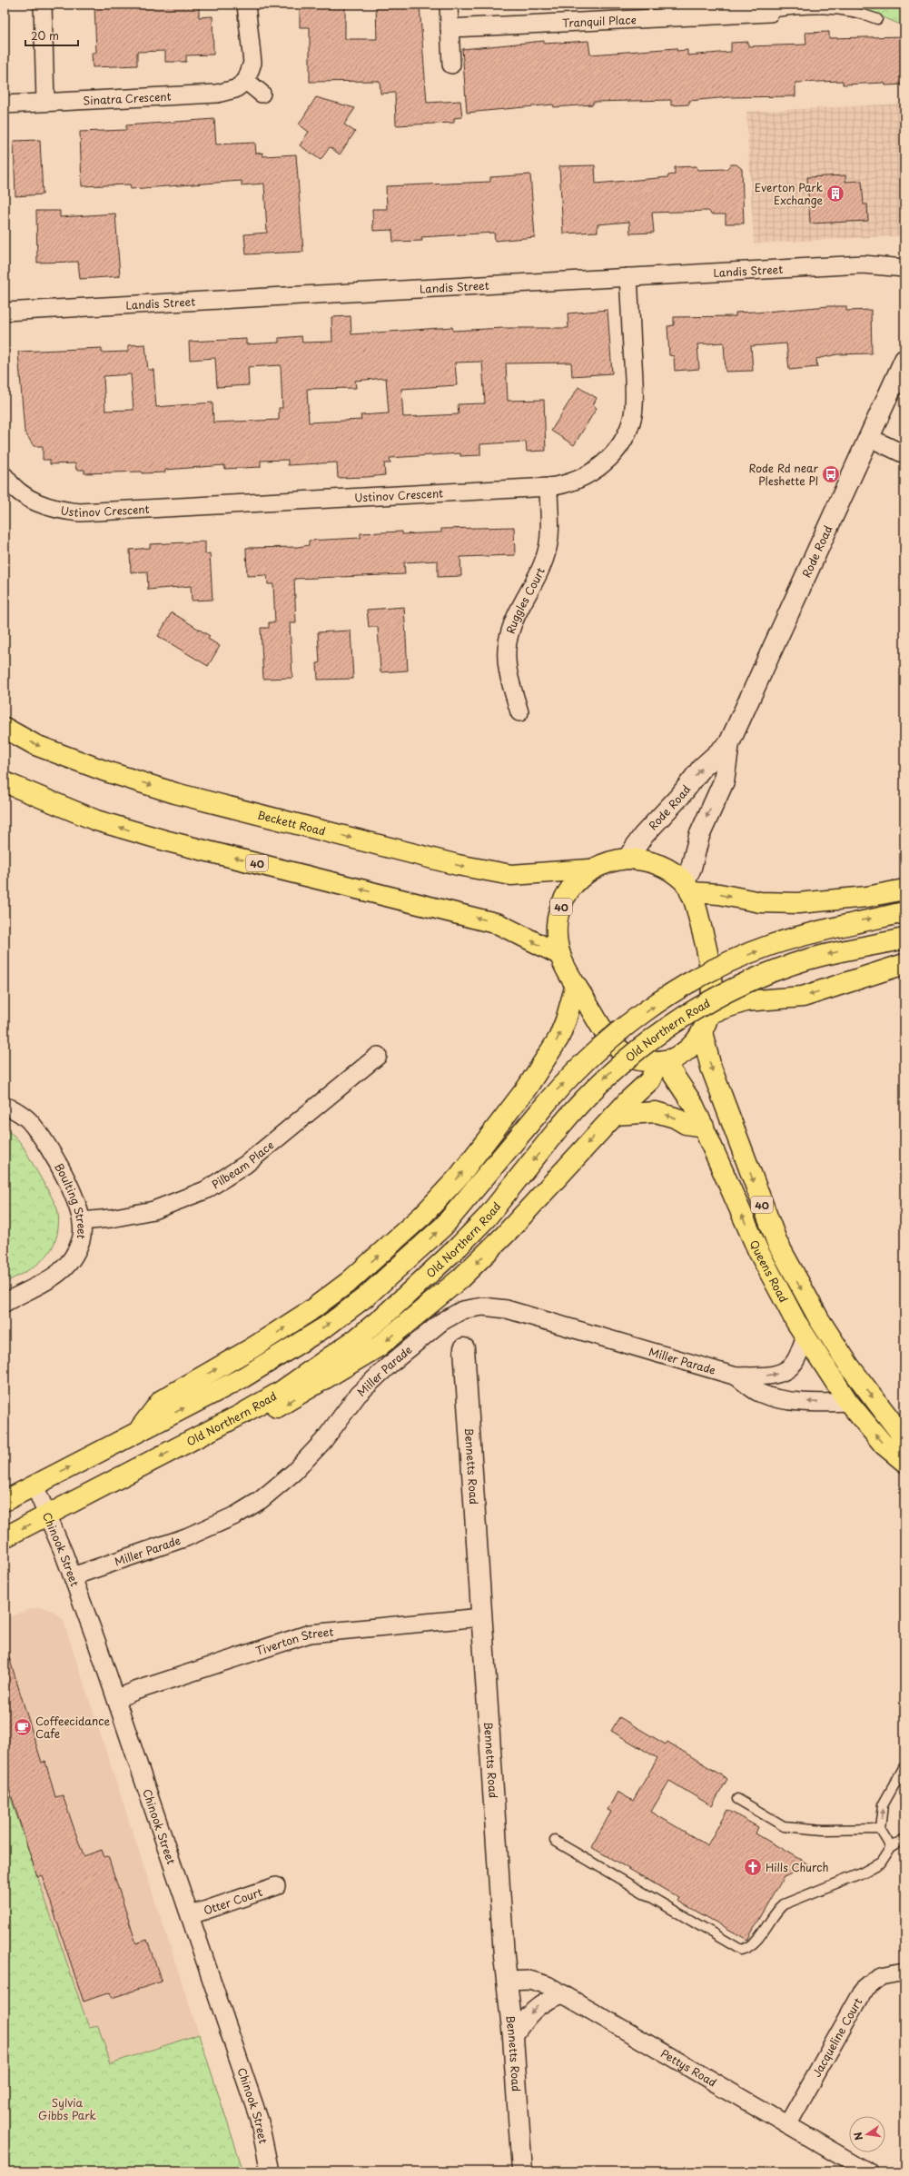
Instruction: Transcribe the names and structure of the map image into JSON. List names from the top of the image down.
{
  "streets": {
    "main road": [
      "Beckett Road",
      "40",
      "Old Northern Road",
      "Queens Road"
    ],
    "street": [
      "Tranquil Place",
      "Sinatra Crescent",
      "Landis Street",
      "Ustinov Crescent",
      "Rode Road",
      "Ruggles Court",
      "Pilbeam Place",
      "Boulting Street",
      "Miller Parade",
      "Bennetts Road",
      "Chinook Street",
      "Tiverton Street",
      "Otter Court",
      "Jacqueline Court",
      "Pettys Road"
    ]
  },
  "crossings": [
    ["Landis Street", "Ustinov Crescent"],
    ["Ustinov Crescent", "Ruggles Court"],
    ["Rode Road", "40"],
    ["Beckett Road", "40"],
    ["40", "Queens Road"],
    ["Old Northern Road", "Chinook Street"],
    ["Pilbeam Place", "Boulting Street"],
    ["Queens Road", "Miller Parade"],
    ["Miller Parade", "Chinook Street"],
    ["Bennetts Road", "Tiverton Street"],
    ["Bennetts Road", "Pettys Road"],
    ["Chinook Street", "Tiverton Street"],
    ["Chinook Street", "Otter Court"],
    ["Jacqueline Court", "Pettys Road"]
  ],
  "parks": ["Sylvia Gibbs Park"],
  "places": {
    "building": ["Everton Park Exchange"],
    "bus stop": ["Rode Rd near Pleshette Pl"],
    "cafe": ["Coffeecidance Cafe"],
    "church": ["Hills Church"]
  },
  "scale_bar": "20 m",
  "north": "left"
}
